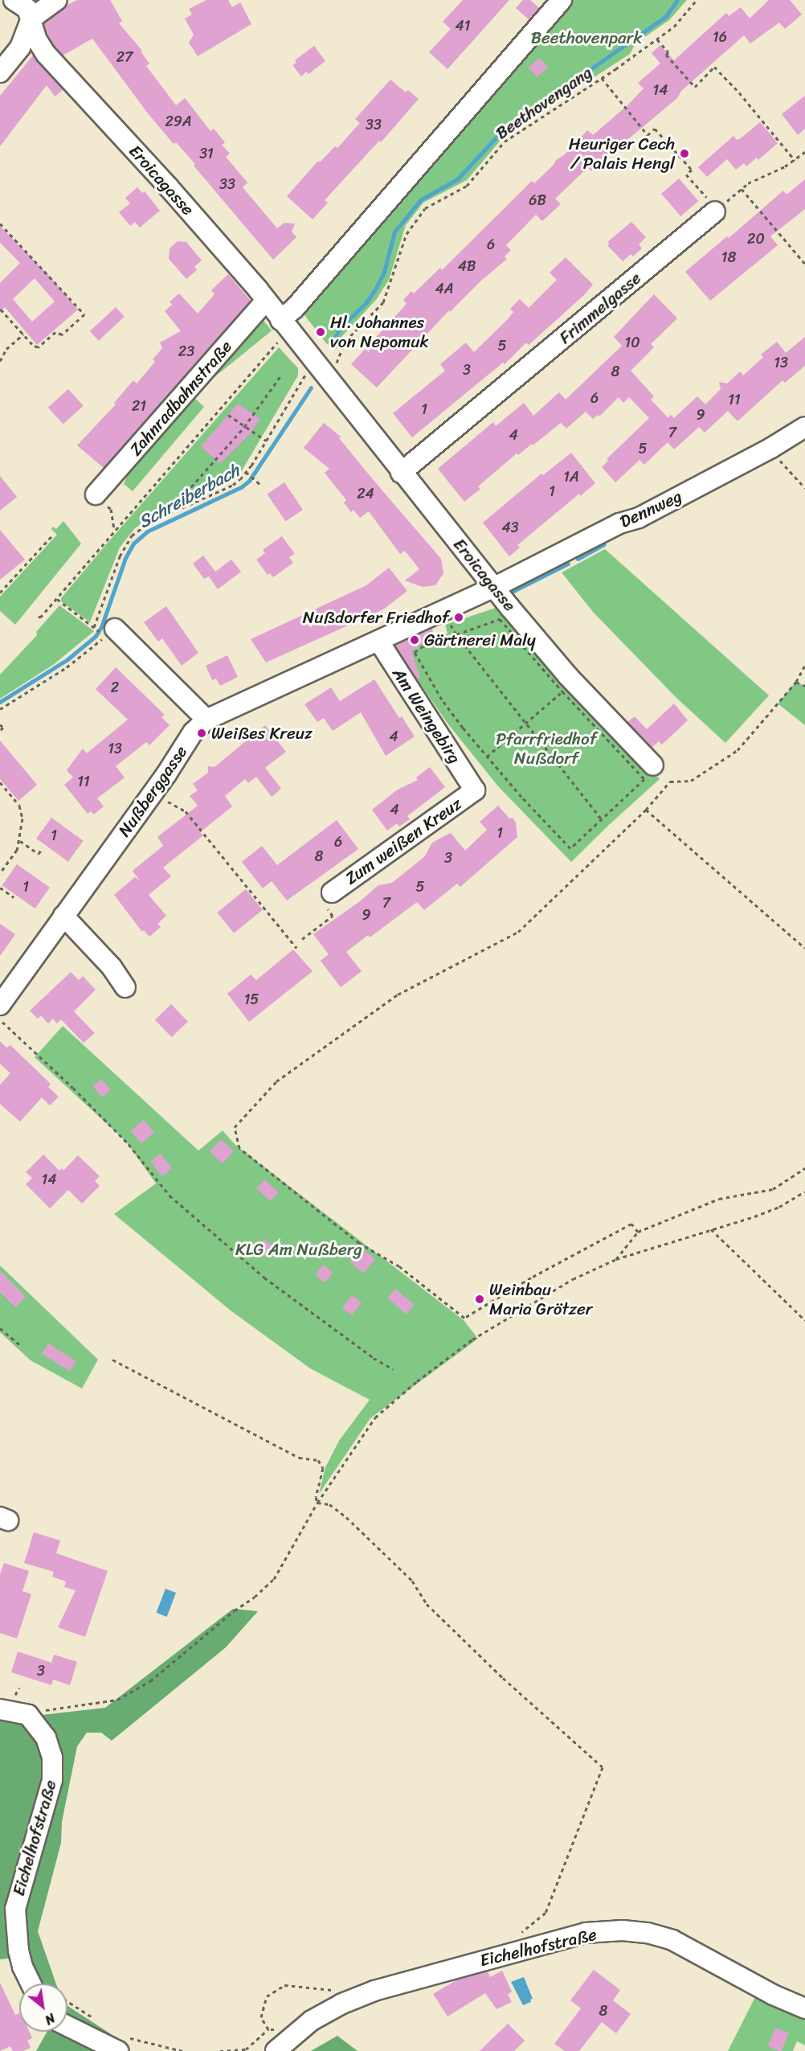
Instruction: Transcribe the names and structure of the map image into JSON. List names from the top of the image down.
{
  "streets": {
    "street": [
      "Eroicagasse",
      "Frimmelgasse",
      "Zahnradbahnstraße",
      "Dennweg",
      "Am Weingebirg",
      "Nußberggasse",
      "Zum weißen Kreuz",
      "Eichelhofstraße"
    ],
    "path": ["Beethovengang"]
  },
  "crossings": [
    ["Beethovengang", "Eroicagasse"],
    ["Eroicagasse", "Frimmelgasse"],
    ["Eroicagasse", "Zahnradbahnstraße"],
    ["Eroicagasse", "Dennweg"],
    ["Eroicagasse", "Nußberggasse"],
    ["Dennweg", "Nußberggasse"],
    ["Am Weingebirg", "Nußberggasse"],
    ["Am Weingebirg", "Zum weißen Kreuz"]
  ],
  "water": ["Schreiberbach"],
  "parks": ["Beethovenpark", "Pfarrfriedhof Nußdorf", "KLG Am Nußberg"],
  "places": [
    "Heuriger Cech / Palais Hengl",
    "Hl. Johannes von Nepomuk",
    "Nußdorfer Friedhof",
    "Gärtnerei Maly",
    "Weißes Kreuz",
    "Weinbau Maria Grötzer"
  ],
  "house_numbers": [
    "41",
    "16",
    "27",
    "14",
    "29A",
    "33",
    "31",
    "33",
    "6B",
    "20",
    "6",
    "18",
    "4B",
    "4A",
    "10",
    "5",
    "23",
    "13",
    "3",
    "8",
    "6",
    "11",
    "21",
    "1",
    "9",
    "7",
    "4",
    "5",
    "1A",
    "1",
    "24",
    "43",
    "2",
    "4",
    "13",
    "11",
    "4",
    "1",
    "1",
    "6",
    "8",
    "3",
    "1",
    "5",
    "7",
    "9",
    "15",
    "14",
    "3",
    "8"
  ],
  "north": "bottom right"
}
